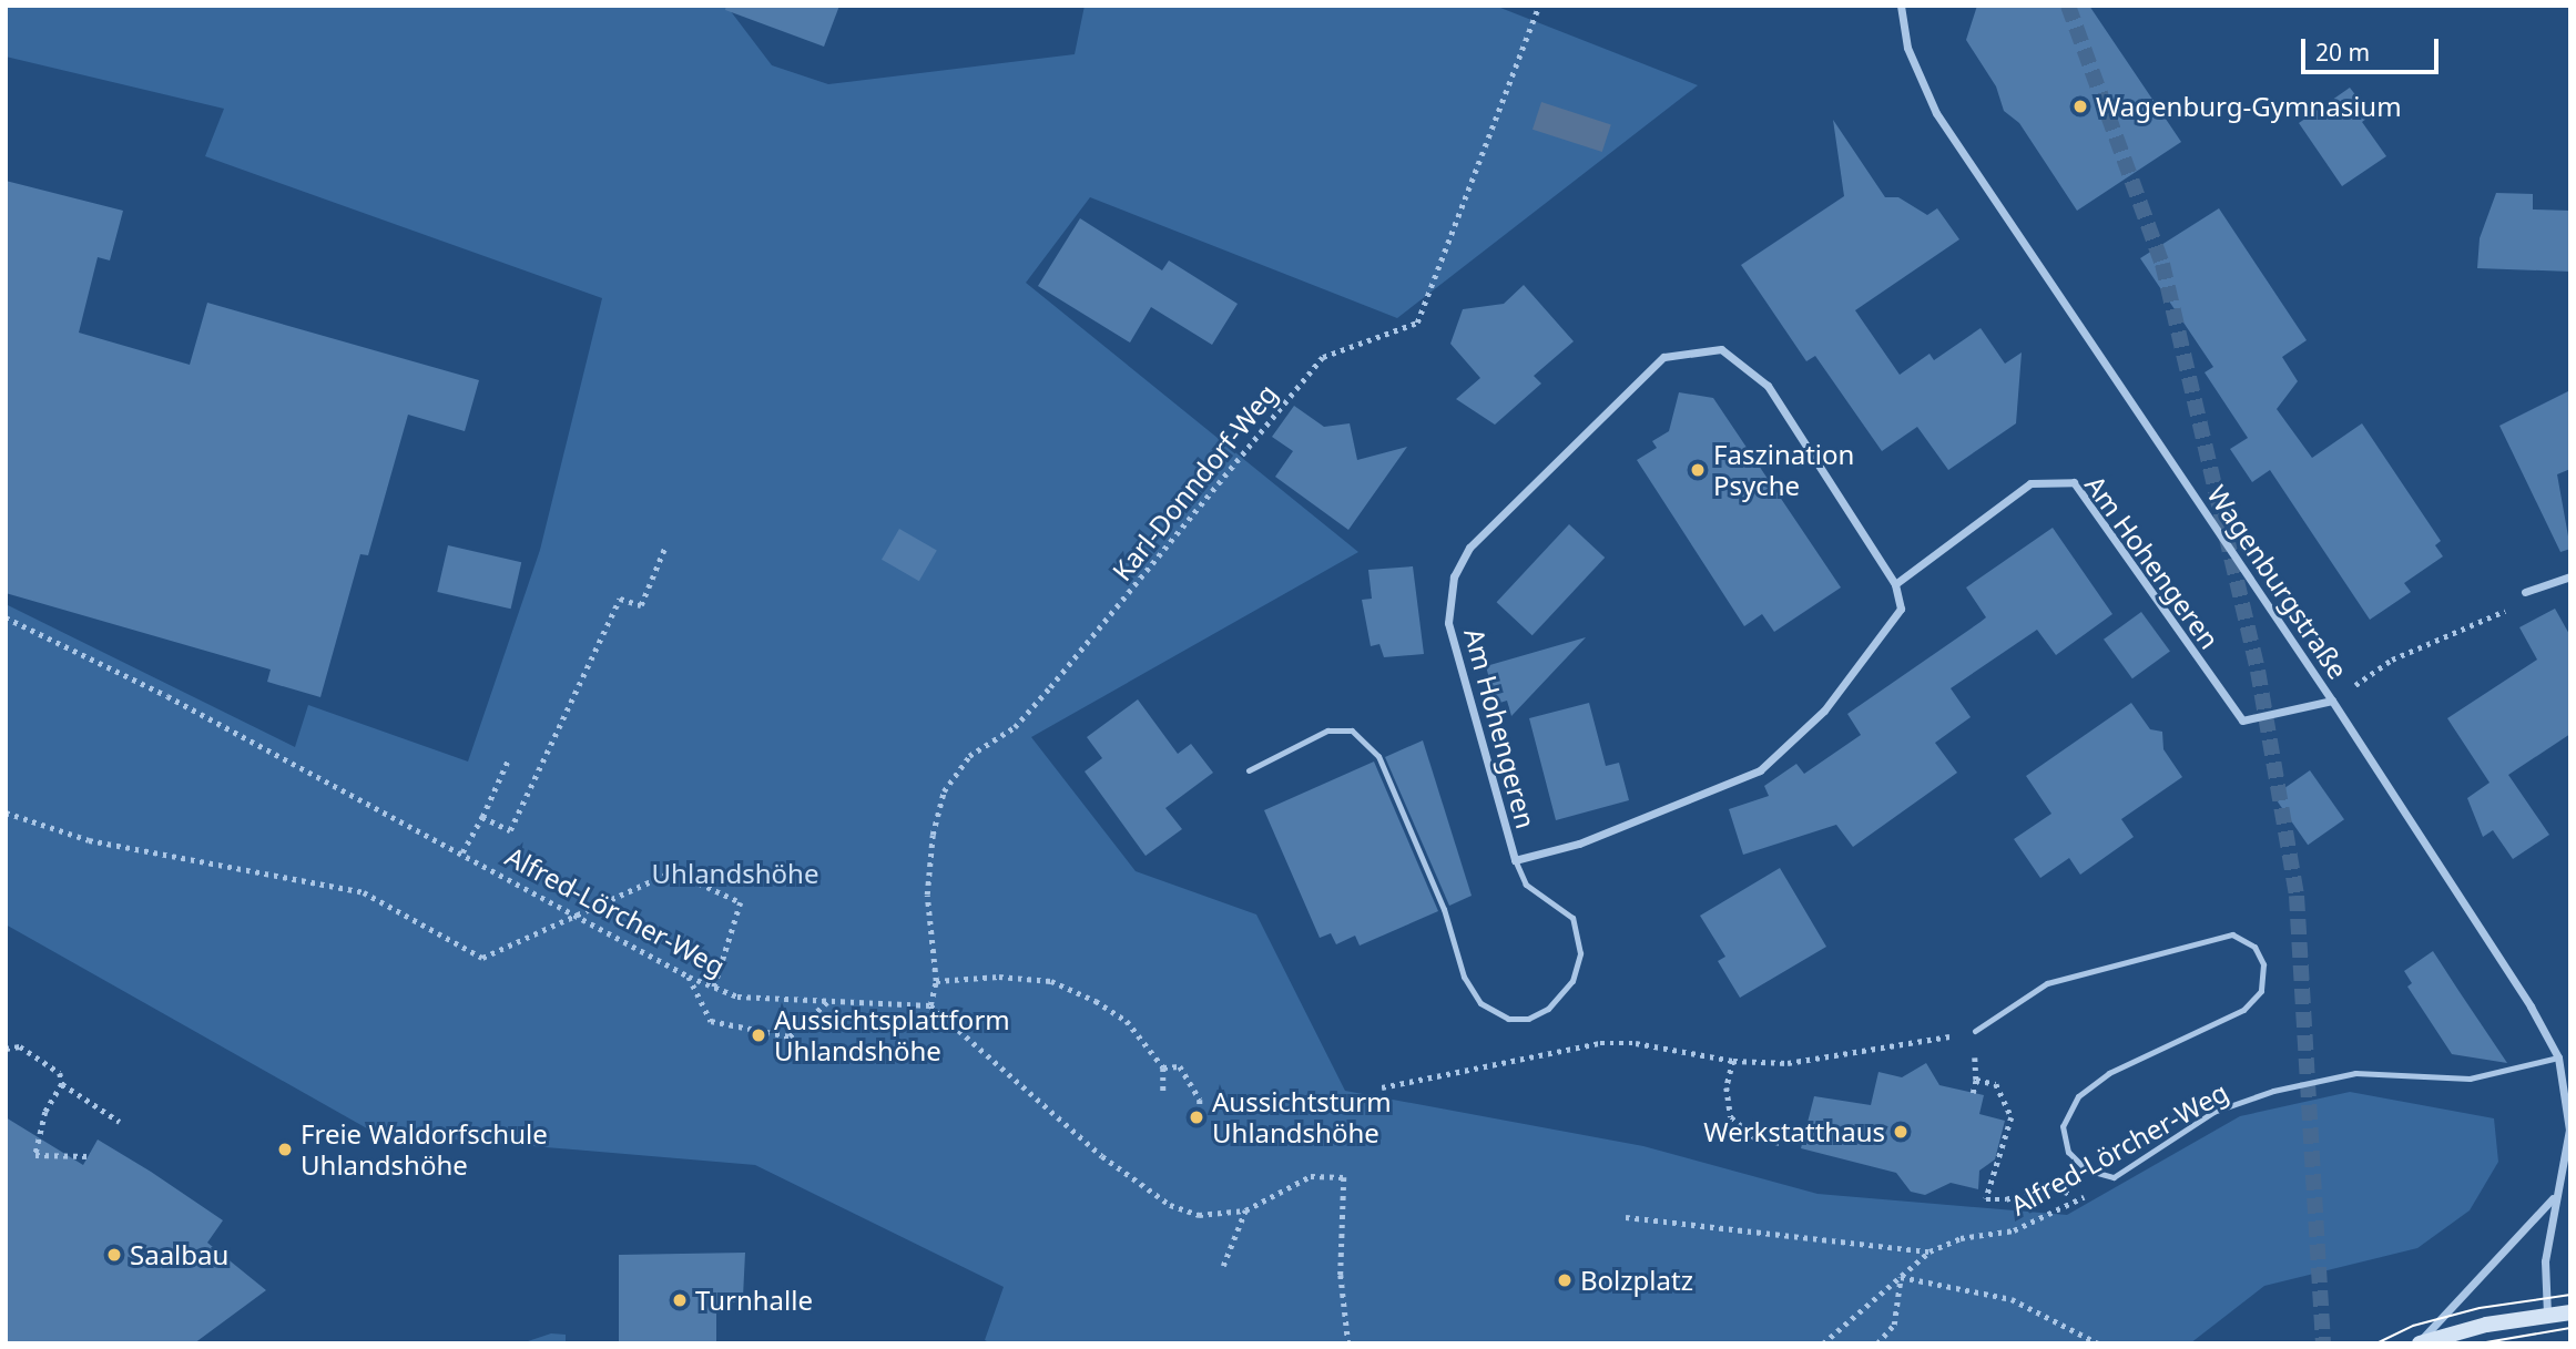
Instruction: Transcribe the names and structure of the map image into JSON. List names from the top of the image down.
{
  "streets": {
    "street": ["Am Hohengeren", "Wagenburgstraße"],
    "lane": ["Alfred-Lörcher-Weg"],
    "path": ["Karl-Donndorf-Weg"]
  },
  "crossings": [
    ["Karl-Donndorf-Weg", "Alfred-Lörcher-Weg"],
    ["Am Hohengeren", "Wagenburgstraße"],
    ["Wagenburgstraße", "Alfred-Lörcher-Weg"]
  ],
  "parks": ["Uhlandshöhe"],
  "places": [
    "Wagenburg-Gymnasium",
    "Faszination Psyche",
    "Aussichtsplattform Uhlandshöhe",
    "Aussichtsturm Uhlandshöhe",
    "Werkstatthaus",
    "Freie Waldorfschule Uhlandshöhe",
    "Saalbau",
    "Bolzplatz",
    "Turnhalle"
  ],
  "scale_bar": "20 m"
}
